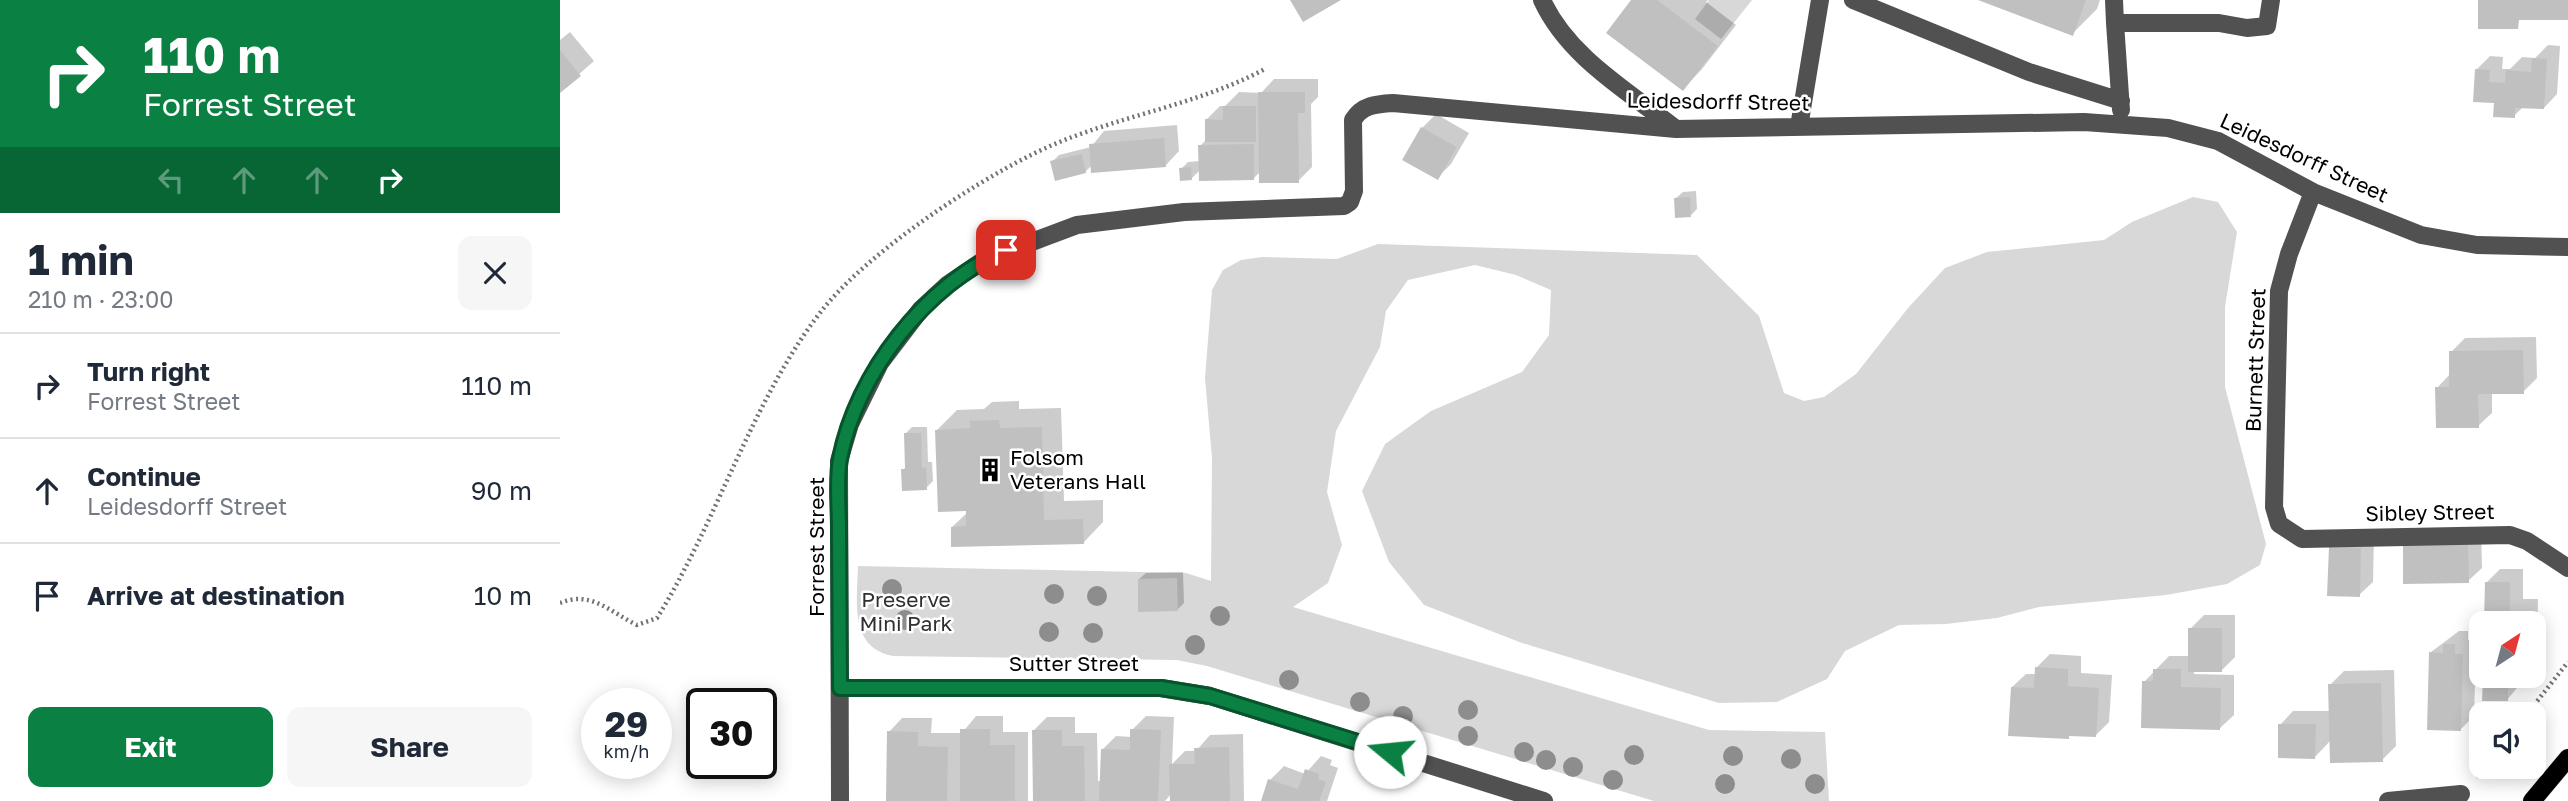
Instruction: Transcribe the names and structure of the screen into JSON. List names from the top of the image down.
{
  "streets": {
    "street": [
      "Leidesdorff Street",
      "Burnett Street",
      "Sibley Street",
      "Forrest Street",
      "Sutter Street"
    ]
  },
  "crossings": [
    ["Leidesdorff Street", "Burnett Street"],
    ["Leidesdorff Street", "Forrest Street"],
    ["Burnett Street", "Sibley Street"],
    ["Forrest Street", "Sutter Street"]
  ],
  "parks": ["Preserve Mini Park"],
  "places": {
    "building": ["Folsom Veterans Hall"]
  },
  "north": "top right",
  "page": {
    "turn": ["110 m", "Forrest Street"],
    "heading": ["1 min", "210 m · 23:00"],
    "list": [
      {
        "name": "Turn right",
        "note": "Forrest Street",
        "value": "110 m"
      },
      {
        "name": "Continue",
        "note": "Leidesdorff Street",
        "value": "90 m"
      },
      {
        "name": "Arrive at destination",
        "value": "10 m"
      }
    ],
    "speed": "29 km/h",
    "limit": "30",
    "buttons": ["Exit", "Share"]
  }
}
